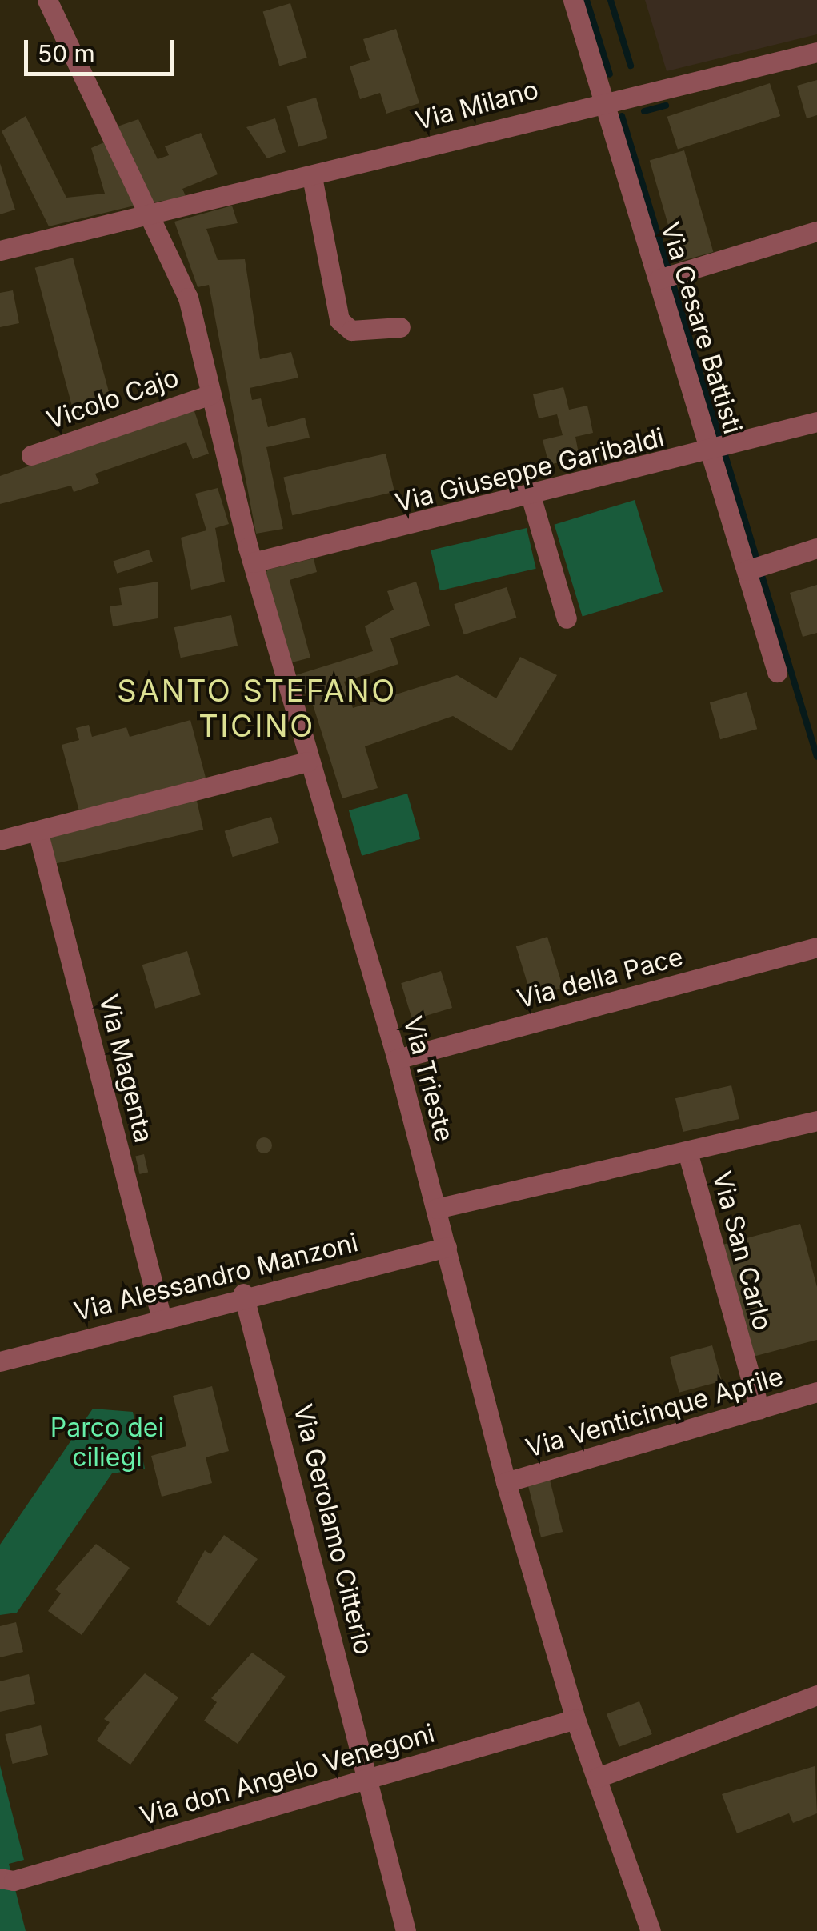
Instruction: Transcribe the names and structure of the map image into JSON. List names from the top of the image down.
{
  "streets": {
    "street": [
      "Via Milano",
      "Via Cesare Battisti",
      "Vicolo Cajo",
      "Via Giuseppe Garibaldi",
      "Via della Pace",
      "Via Magenta",
      "Via Trieste",
      "Via San Carlo",
      "Via Alessandro Manzoni",
      "Via Venticinque Aprile",
      "Via Gerolamo Citterio",
      "Via don Angelo Venegoni"
    ]
  },
  "crossings": [
    ["Via Milano", "Via Cesare Battisti"],
    ["Via Milano", "Via Trieste"],
    ["Via Cesare Battisti", "Via Giuseppe Garibaldi"],
    ["Vicolo Cajo", "Via Trieste"],
    ["Via Giuseppe Garibaldi", "Via Trieste"],
    ["Via della Pace", "Via Trieste"],
    ["Via Magenta", "Via Alessandro Manzoni"],
    ["Via Trieste", "Via Alessandro Manzoni"],
    ["Via Trieste", "Via Venticinque Aprile"],
    ["Via Trieste", "Via don Angelo Venegoni"],
    ["Via San Carlo", "Via Venticinque Aprile"],
    ["Via Alessandro Manzoni", "Via Gerolamo Citterio"],
    ["Via Gerolamo Citterio", "Via don Angelo Venegoni"]
  ],
  "districts": ["SANTO STEFANO TICINO"],
  "parks": ["Parco dei ciliegi"],
  "scale_bar": "50 m"
}
